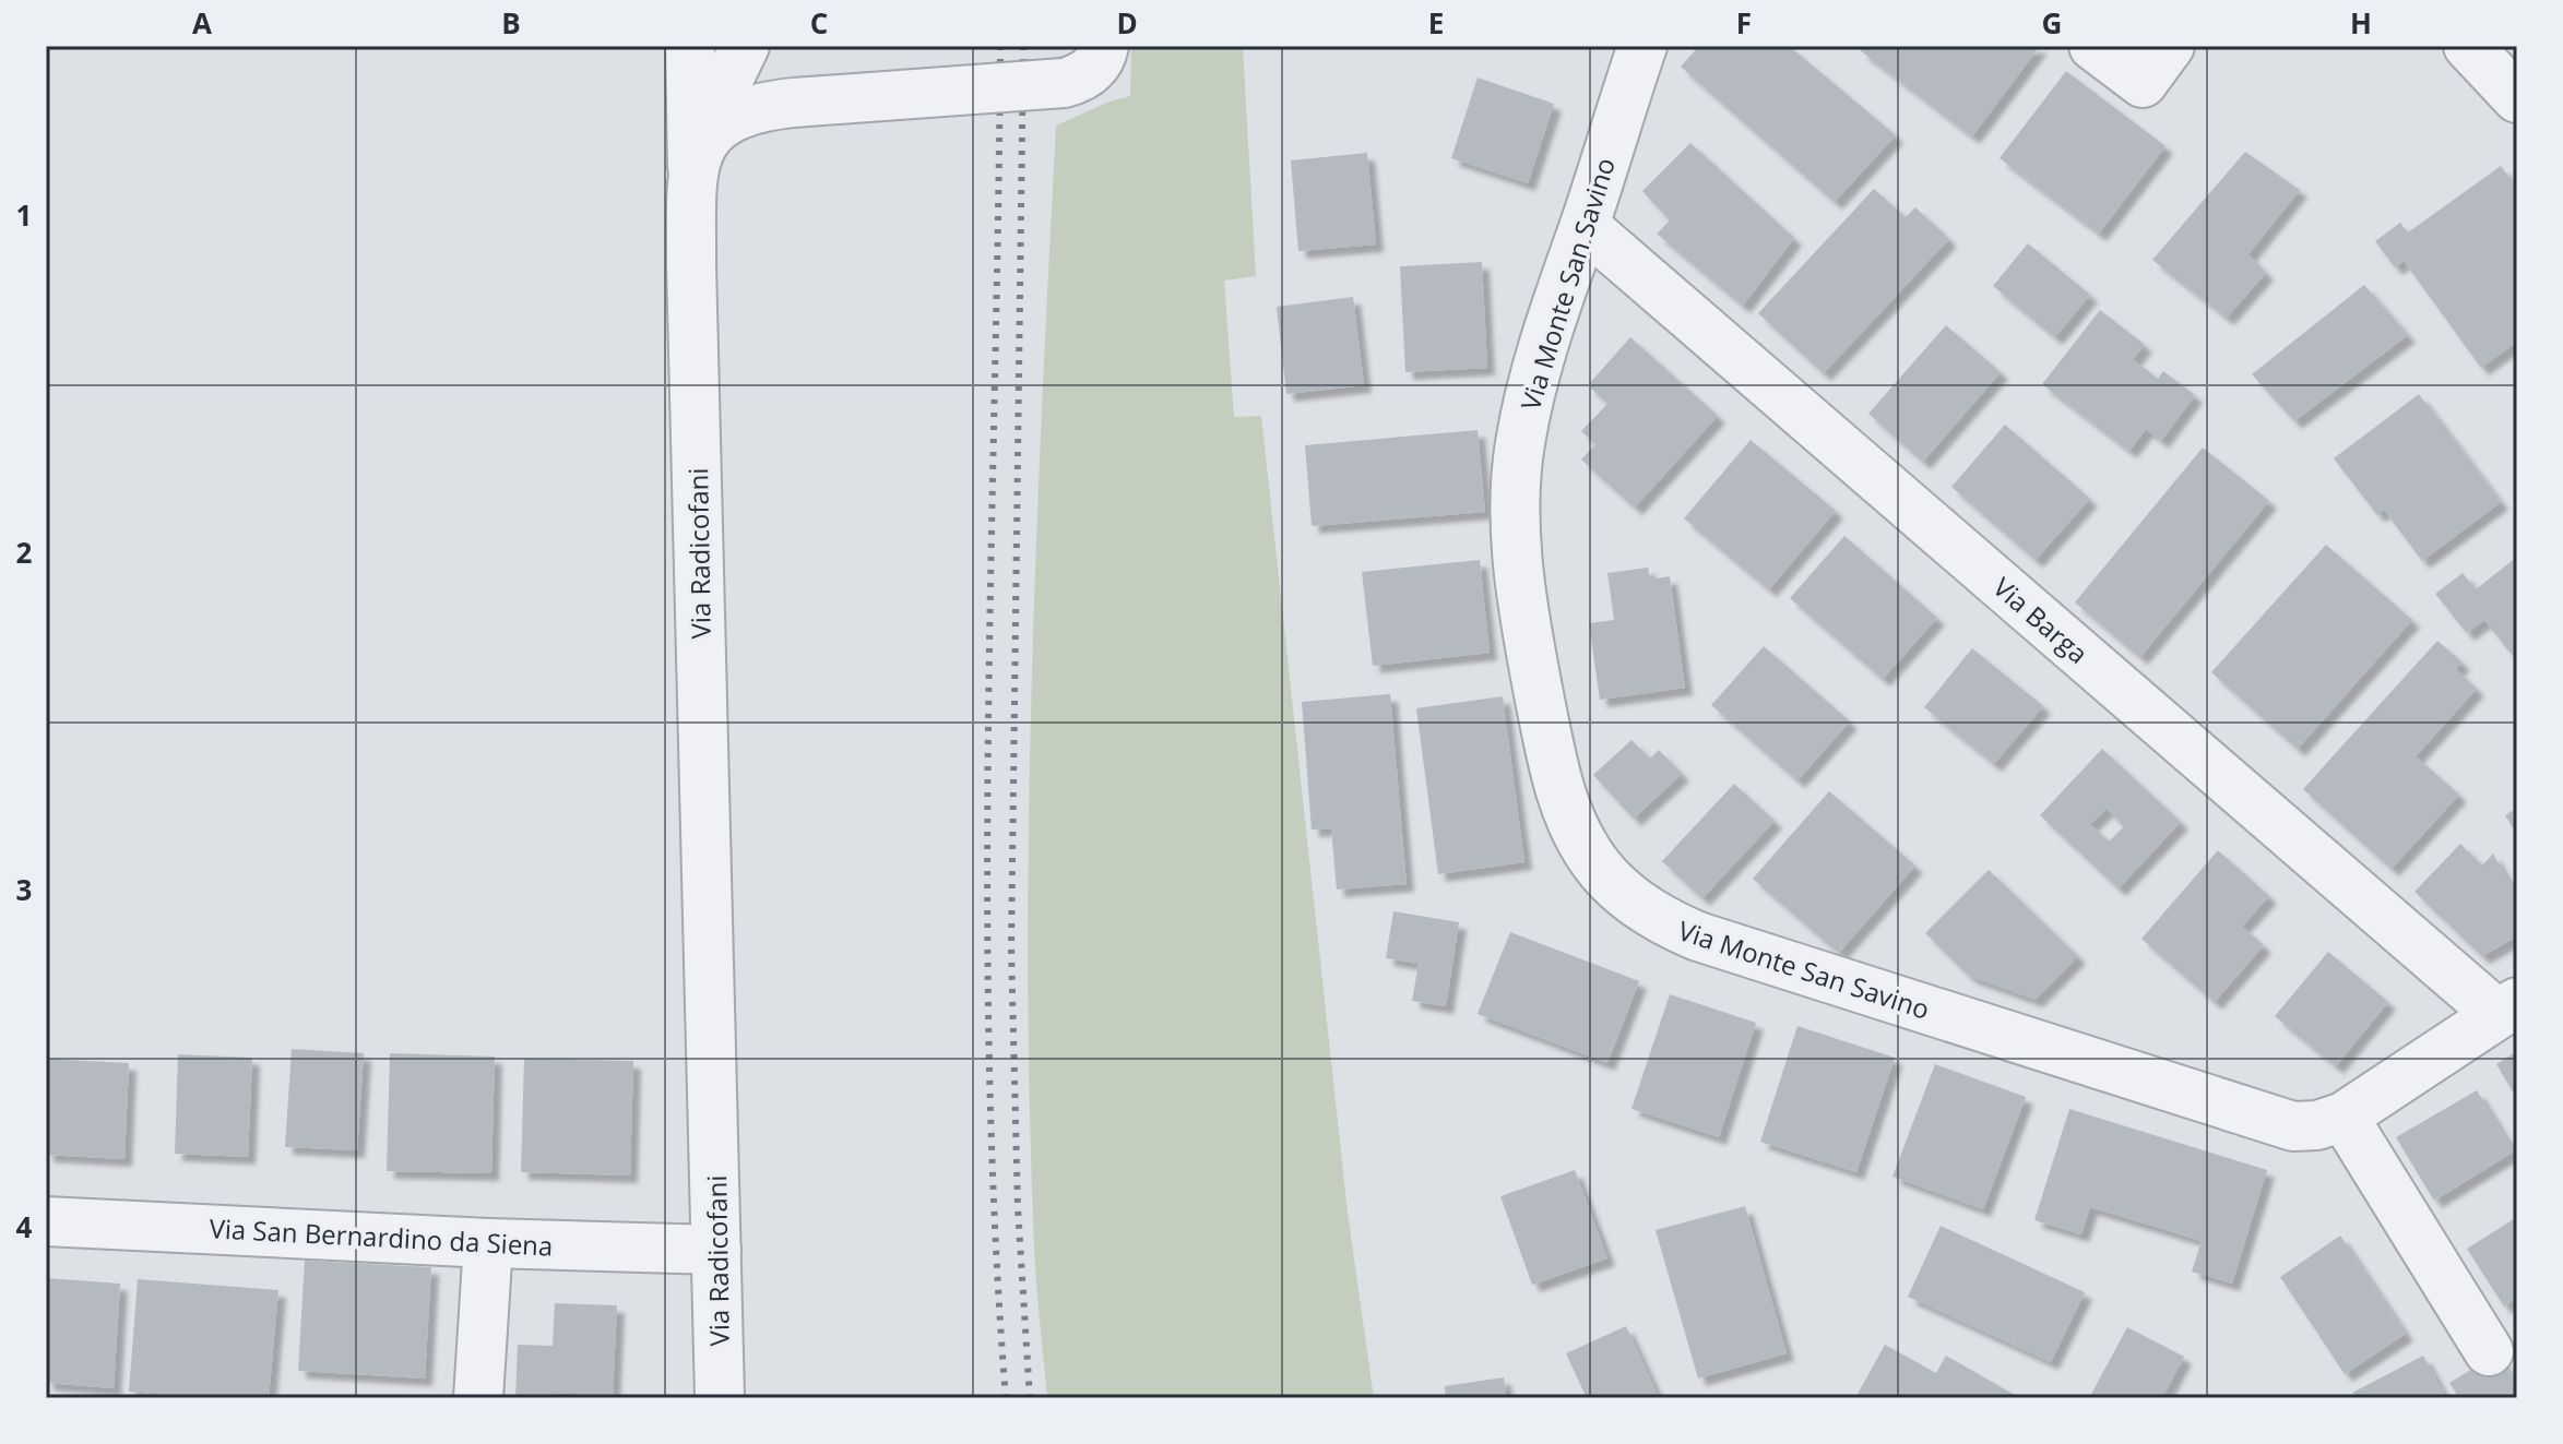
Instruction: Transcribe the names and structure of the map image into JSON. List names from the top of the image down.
{
  "streets": {
    "street": [
      "Via Monte San Savino",
      "Via Radicofani",
      "Via Barga",
      "Via San Bernardino da Siena"
    ]
  },
  "crossings": [
    ["Via Monte San Savino", "Via Barga"],
    ["Via Radicofani", "Via San Bernardino da Siena"]
  ],
  "grid": {
    "columns": [
      "A",
      "B",
      "C",
      "D",
      "E",
      "F",
      "G",
      "H"
    ],
    "rows": [
      "1",
      "2",
      "3",
      "4"
    ]
  }
}
